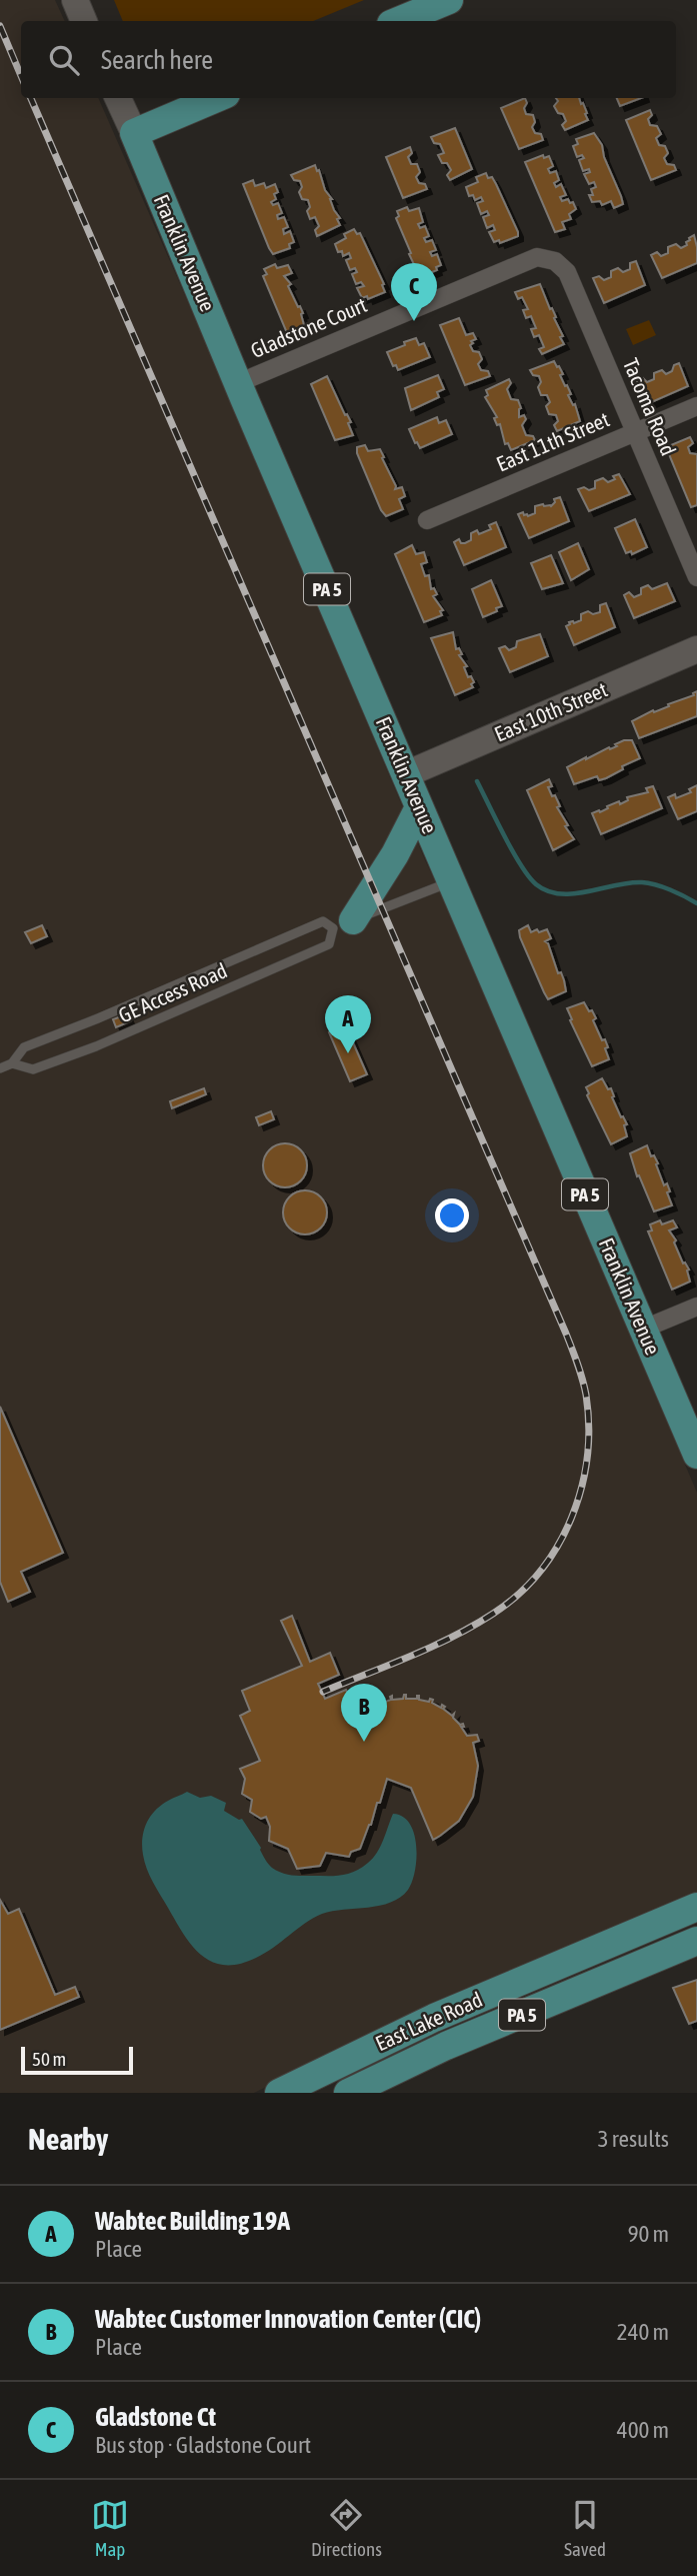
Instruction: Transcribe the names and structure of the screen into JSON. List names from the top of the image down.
{
  "streets": {
    "main road": ["Franklin Avenue", "PA 5", "East Lake Road"],
    "street": [
      "Gladstone Court",
      "Tacoma Road",
      "East 11th Street",
      "East 10th Street"
    ],
    "lane": ["GE Access Road"]
  },
  "crossings": [
    ["Franklin Avenue", "Gladstone Court"],
    ["Franklin Avenue", "East 10th Street"],
    ["Franklin Avenue", "GE Access Road"],
    ["Gladstone Court", "Tacoma Road"],
    ["Tacoma Road", "East 11th Street"]
  ],
  "scale_bar": "50 m",
  "page": {
    "search": "Search here",
    "pins": ["C", "A", "B"],
    "scale": "50 m",
    "heading": ["Nearby", "3 results"],
    "list": [
      {
        "mark": "A",
        "name": "Wabtec Building 19A",
        "note": "Place",
        "value": "90 m"
      },
      {
        "mark": "B",
        "name": "Wabtec Customer Innovation Center (CIC)",
        "note": "Place",
        "value": "240 m"
      },
      {
        "mark": "C",
        "name": "Gladstone Ct",
        "note": "Bus stop · Gladstone Court",
        "value": "400 m"
      }
    ],
    "nav": ["Map", "Directions", "Saved"]
  }
}
